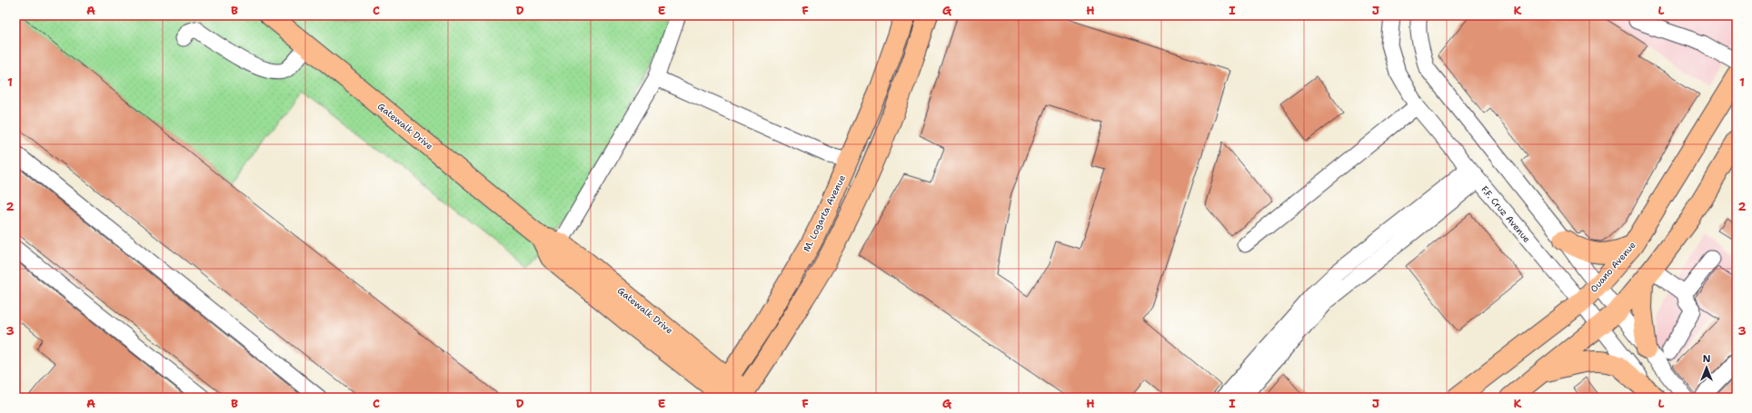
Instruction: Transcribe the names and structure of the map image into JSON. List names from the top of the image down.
{
  "streets": {
    "main road": ["Gatewalk Drive", "M. Logarta Avenue", "Ouano Avenue"],
    "street": ["F.F. Cruz Avenue"]
  },
  "crossings": [
    ["Gatewalk Drive", "M. Logarta Avenue"],
    ["F.F. Cruz Avenue", "Ouano Avenue"]
  ],
  "north": "top",
  "grid": {
    "columns": [
      "A",
      "B",
      "C",
      "D",
      "E",
      "F",
      "G",
      "H",
      "I",
      "J",
      "K",
      "L"
    ],
    "rows": ["1", "2", "3"]
  }
}
